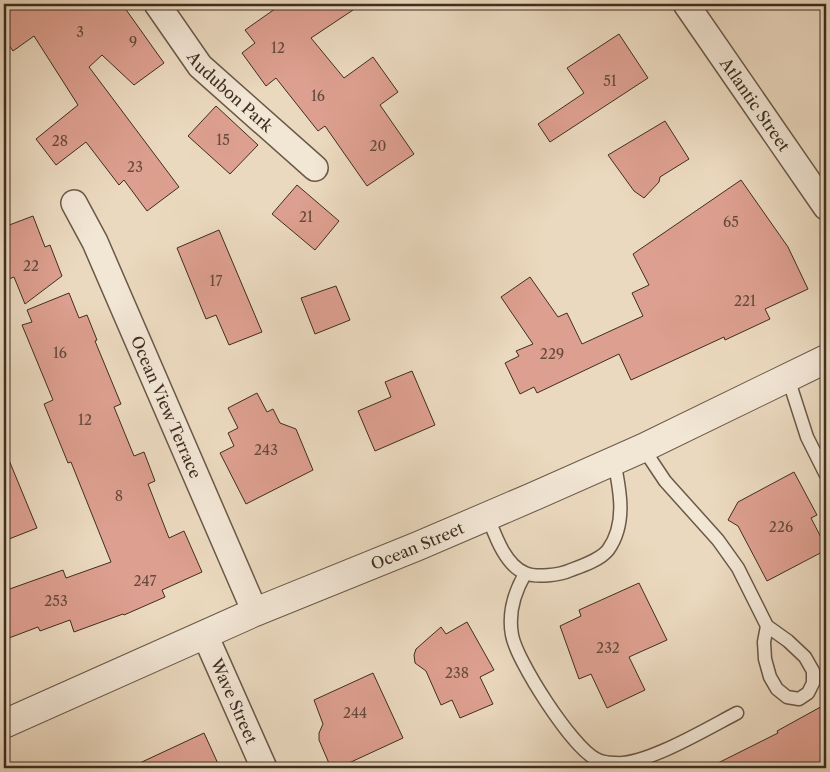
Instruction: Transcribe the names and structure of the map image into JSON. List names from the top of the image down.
{
  "streets": {
    "street": [
      "Audubon Park",
      "Atlantic Street",
      "Ocean View Terrace",
      "Ocean Street",
      "Wave Street"
    ]
  },
  "crossings": [
    ["Ocean View Terrace", "Ocean Street"],
    ["Ocean Street", "Wave Street"]
  ],
  "house_numbers": [
    "3",
    "9",
    "12",
    "51",
    "16",
    "15",
    "28",
    "20",
    "23",
    "21",
    "65",
    "22",
    "17",
    "221",
    "16",
    "229",
    "12",
    "243",
    "8",
    "226",
    "247",
    "253",
    "232",
    "238",
    "244"
  ]
}
